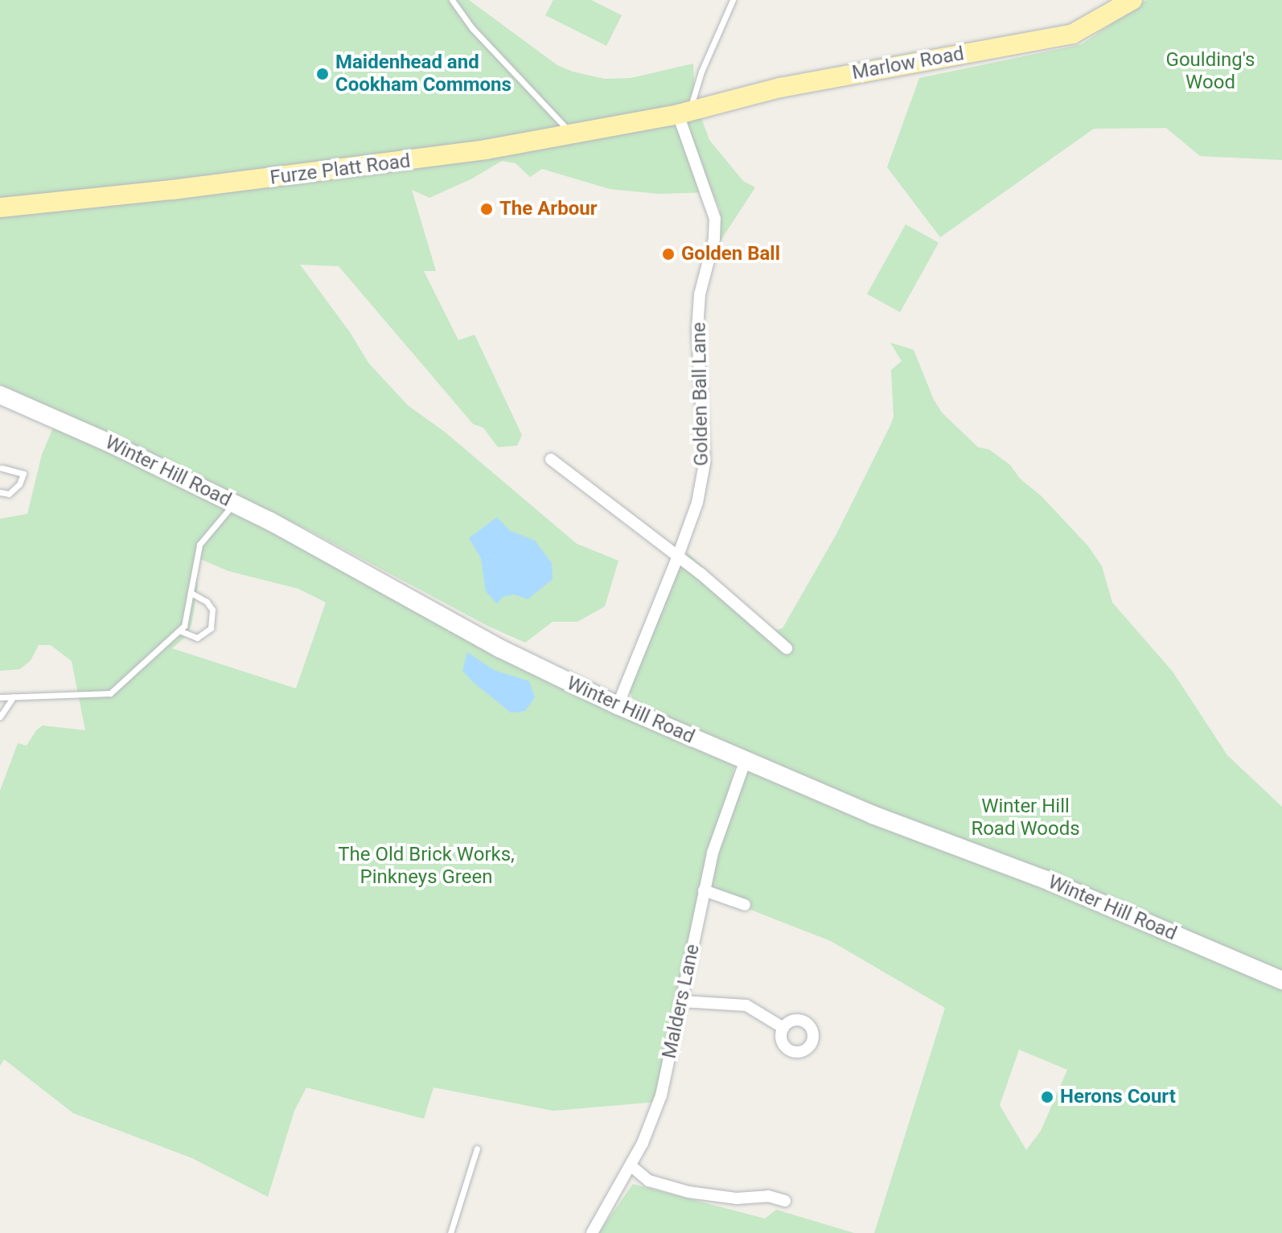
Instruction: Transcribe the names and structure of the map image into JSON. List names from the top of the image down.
{
  "streets": {
    "main road": ["Marlow Road", "Furze Platt Road"],
    "street": ["Golden Ball Lane", "Winter Hill Road", "Malders Lane"]
  },
  "crossings": [
    ["Marlow Road", "Furze Platt Road"],
    ["Marlow Road", "Golden Ball Lane"],
    ["Furze Platt Road", "Golden Ball Lane"],
    ["Golden Ball Lane", "Winter Hill Road"],
    ["Winter Hill Road", "Malders Lane"]
  ],
  "parks": ["Goulding's Wood", "Winter Hill Road Woods", "The Old Brick Works, Pinkneys Green"],
  "places": [
    "Maidenhead and Cookham Commons",
    "The Arbour",
    "Golden Ball",
    "Herons Court"
  ]
}
